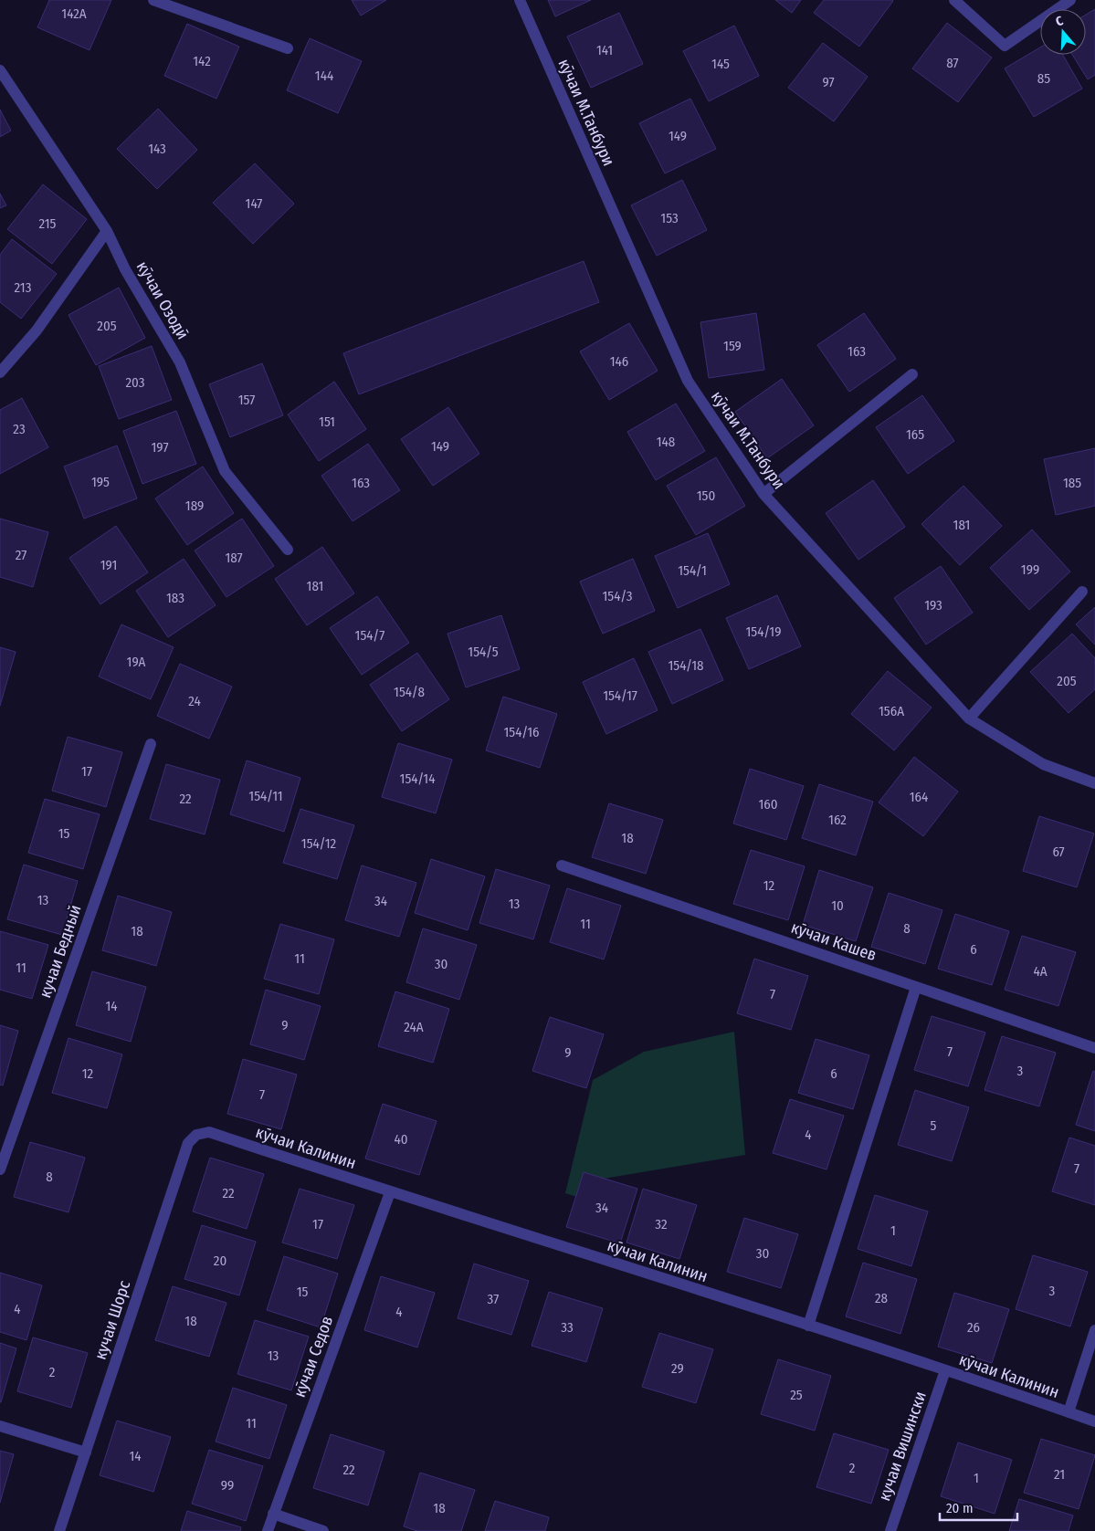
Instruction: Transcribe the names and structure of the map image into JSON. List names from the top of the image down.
{
  "streets": {
    "street": [
      "кӯчаи М.Танбури",
      "кӯчаи Озодӣ",
      "кӯчаи Кашев",
      "кучаи Бедный",
      "кӯчаи Калинин",
      "кучаи Шорс",
      "кӯчаи Седов",
      "кучаи Вишински"
    ]
  },
  "crossings": [
    ["кӯчаи Калинин", "кучаи Шорс"],
    ["кӯчаи Калинин", "кӯчаи Седов"],
    ["кӯчаи Калинин", "кучаи Вишински"]
  ],
  "house_numbers": [
    "142А",
    "141",
    "142",
    "87",
    "145",
    "144",
    "85",
    "97",
    "149",
    "143",
    "147",
    "153",
    "215",
    "213",
    "205",
    "159",
    "163",
    "146",
    "203",
    "157",
    "151",
    "23",
    "165",
    "148",
    "149",
    "197",
    "195",
    "163",
    "185",
    "150",
    "189",
    "181",
    "27",
    "187",
    "191",
    "199",
    "154/1",
    "181",
    "154/3",
    "183",
    "193",
    "154/19",
    "154/7",
    "154/5",
    "19А",
    "154/18",
    "205",
    "154/8",
    "154/17",
    "24",
    "156А",
    "154/16",
    "17",
    "154/14",
    "154/11",
    "164",
    "22",
    "160",
    "162",
    "15",
    "18",
    "154/12",
    "67",
    "12",
    "13",
    "34",
    "13",
    "10",
    "11",
    "8",
    "18",
    "6",
    "11",
    "30",
    "11",
    "4А",
    "7",
    "14",
    "9",
    "24А",
    "7",
    "9",
    "3",
    "12",
    "6",
    "7",
    "5",
    "4",
    "40",
    "7",
    "8",
    "22",
    "34",
    "17",
    "32",
    "1",
    "30",
    "20",
    "3",
    "15",
    "28",
    "37",
    "4",
    "4",
    "18",
    "33",
    "26",
    "13",
    "29",
    "2",
    "25",
    "11",
    "14",
    "2",
    "22",
    "21",
    "1",
    "99",
    "18"
  ],
  "scale_bar": "20 m",
  "north": "top"
}
